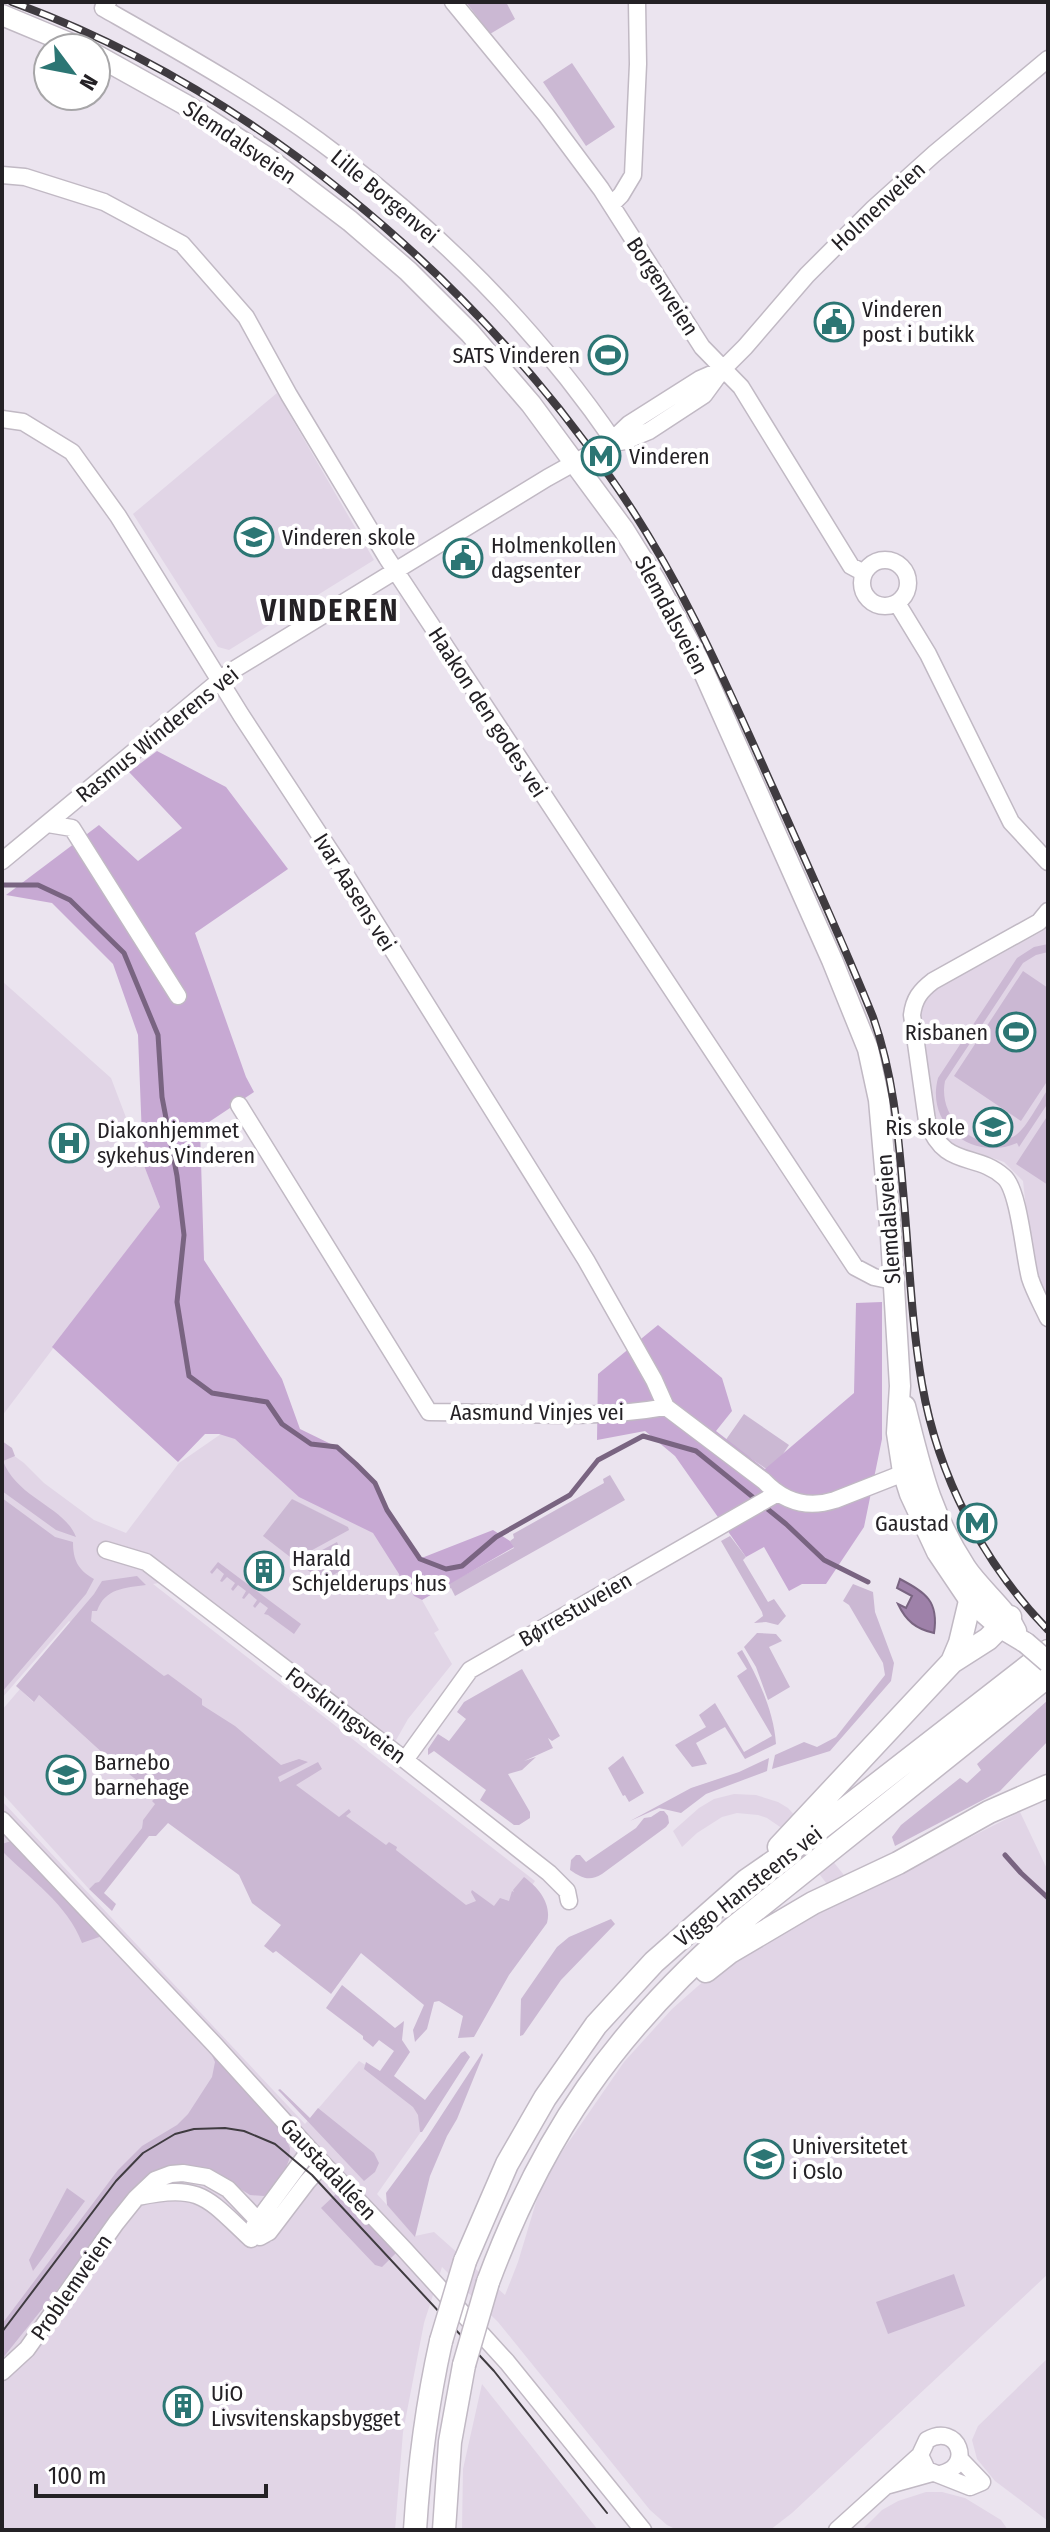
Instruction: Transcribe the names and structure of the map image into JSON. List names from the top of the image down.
{
  "streets": {
    "highway": ["Viggo Hansteens vei"],
    "main road": ["Slemdalsveien"],
    "street": [
      "Lille Borgenvei",
      "Holmenveien",
      "Borgenveien",
      "Haakon den godes vei",
      "Rasmus Winderens vei",
      "Ivar Aasens vei",
      "Aasmund Vinjes vei",
      "Børrestuveien",
      "Forskningsveien",
      "Gaustadalléen",
      "Problemveien"
    ]
  },
  "crossings": [
    ["Slemdalsveien", "Haakon den godes vei"],
    ["Slemdalsveien", "Rasmus Winderens vei"],
    ["Lille Borgenvei", "Rasmus Winderens vei"],
    ["Holmenveien", "Borgenveien"],
    ["Holmenveien", "Rasmus Winderens vei"],
    ["Borgenveien", "Rasmus Winderens vei"],
    ["Haakon den godes vei", "Rasmus Winderens vei"],
    ["Rasmus Winderens vei", "Ivar Aasens vei"],
    ["Ivar Aasens vei", "Aasmund Vinjes vei"],
    ["Børrestuveien", "Forskningsveien"]
  ],
  "districts": ["VINDEREN"],
  "places": {
    "public building": ["Vinderen post i butikk", "Holmenkollen dagsenter"],
    "sports": ["SATS Vinderen", "Risbanen"],
    "metro station": ["Vinderen", "Gaustad"],
    "school or university": [
      "Vinderen skole",
      "Ris skole",
      "Barnebo barnehage",
      "Universitetet i Oslo"
    ],
    "hospital": ["Diakonhjemmet sykehus Vinderen"],
    "building": ["Harald Schjelderups hus", "UiO Livsvitenskapsbygget"]
  },
  "scale_bar": "100 m",
  "north": "bottom right"
}
